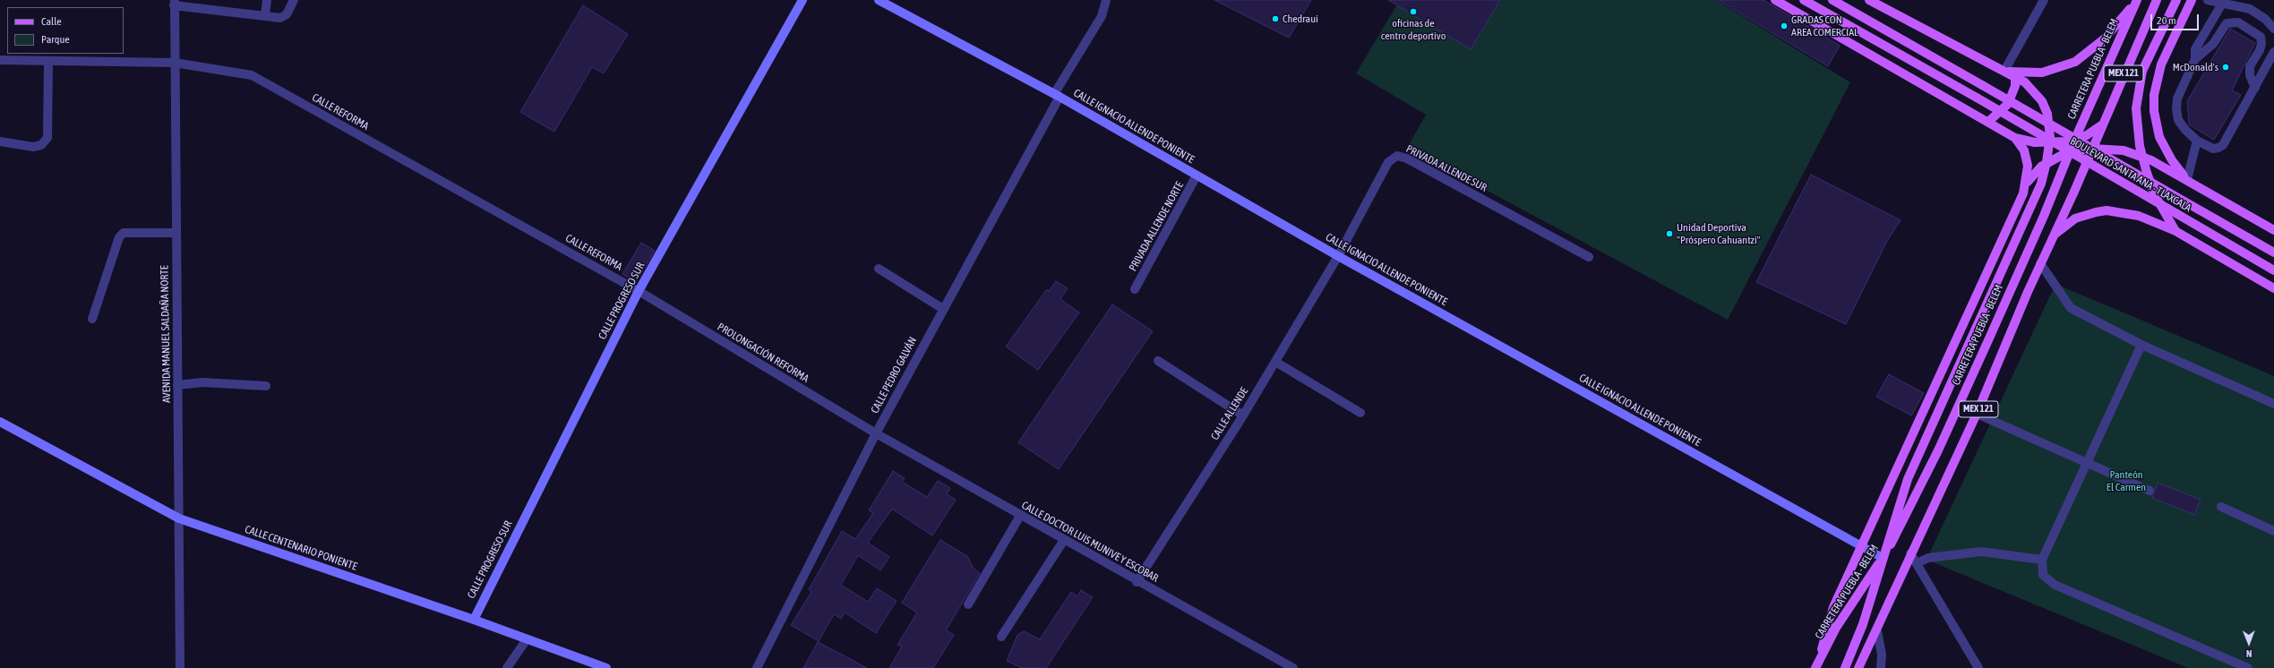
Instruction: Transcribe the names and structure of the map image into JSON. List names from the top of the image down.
{
  "streets": {
    "main road": ["CARRETERA PUEBLA - BELEM", "MEX 121", "BOULEVARD SANTA ANA - TLAXCALA"],
    "street": [
      "CALLE REFORMA",
      "CALLE IGNACIO ALLENDE PONIENTE",
      "PRIVADA ALLENDE SUR",
      "PRIVADA ALLENDE NORTE",
      "CALLE PROGRESO SUR",
      "AVENIDA MANUEL SALDAÑA NORTE",
      "PROLONGACIÓN REFORMA",
      "CALLE PEDRO GALVÁN",
      "CALLE ALLENDE",
      "CALLE DOCTOR LUIS MUNIVE Y ESCOBAR",
      "CALLE CENTENARIO PONIENTE"
    ]
  },
  "crossings": [
    ["CARRETERA PUEBLA - BELEM", "CALLE IGNACIO ALLENDE PONIENTE"],
    ["CALLE REFORMA", "CALLE PROGRESO SUR"],
    ["CALLE REFORMA", "AVENIDA MANUEL SALDAÑA NORTE"],
    ["CALLE REFORMA", "PROLONGACIÓN REFORMA"],
    ["CALLE IGNACIO ALLENDE PONIENTE", "PRIVADA ALLENDE SUR"],
    ["CALLE IGNACIO ALLENDE PONIENTE", "PRIVADA ALLENDE NORTE"],
    ["CALLE IGNACIO ALLENDE PONIENTE", "CALLE PEDRO GALVÁN"],
    ["CALLE IGNACIO ALLENDE PONIENTE", "CALLE ALLENDE"],
    ["PRIVADA ALLENDE SUR", "CALLE ALLENDE"],
    ["CALLE PROGRESO SUR", "PROLONGACIÓN REFORMA"],
    ["CALLE PROGRESO SUR", "CALLE CENTENARIO PONIENTE"],
    ["AVENIDA MANUEL SALDAÑA NORTE", "CALLE CENTENARIO PONIENTE"],
    ["PROLONGACIÓN REFORMA", "CALLE PEDRO GALVÁN"],
    ["PROLONGACIÓN REFORMA", "CALLE DOCTOR LUIS MUNIVE Y ESCOBAR"],
    ["CALLE PEDRO GALVÁN", "CALLE DOCTOR LUIS MUNIVE Y ESCOBAR"],
    ["CALLE ALLENDE", "CALLE DOCTOR LUIS MUNIVE Y ESCOBAR"]
  ],
  "parks": ["Panteón El Carmen"],
  "places": [
    "oficinas de centro deportivo",
    "Chedraui",
    "GRADAS CON AREA COMERCIAL",
    "McDonald's",
    "Unidad Deportiva \"Próspero Cahuantzi\""
  ],
  "legend": ["Calle", "Parque"],
  "scale_bar": "20 m",
  "north": "bottom"
}
